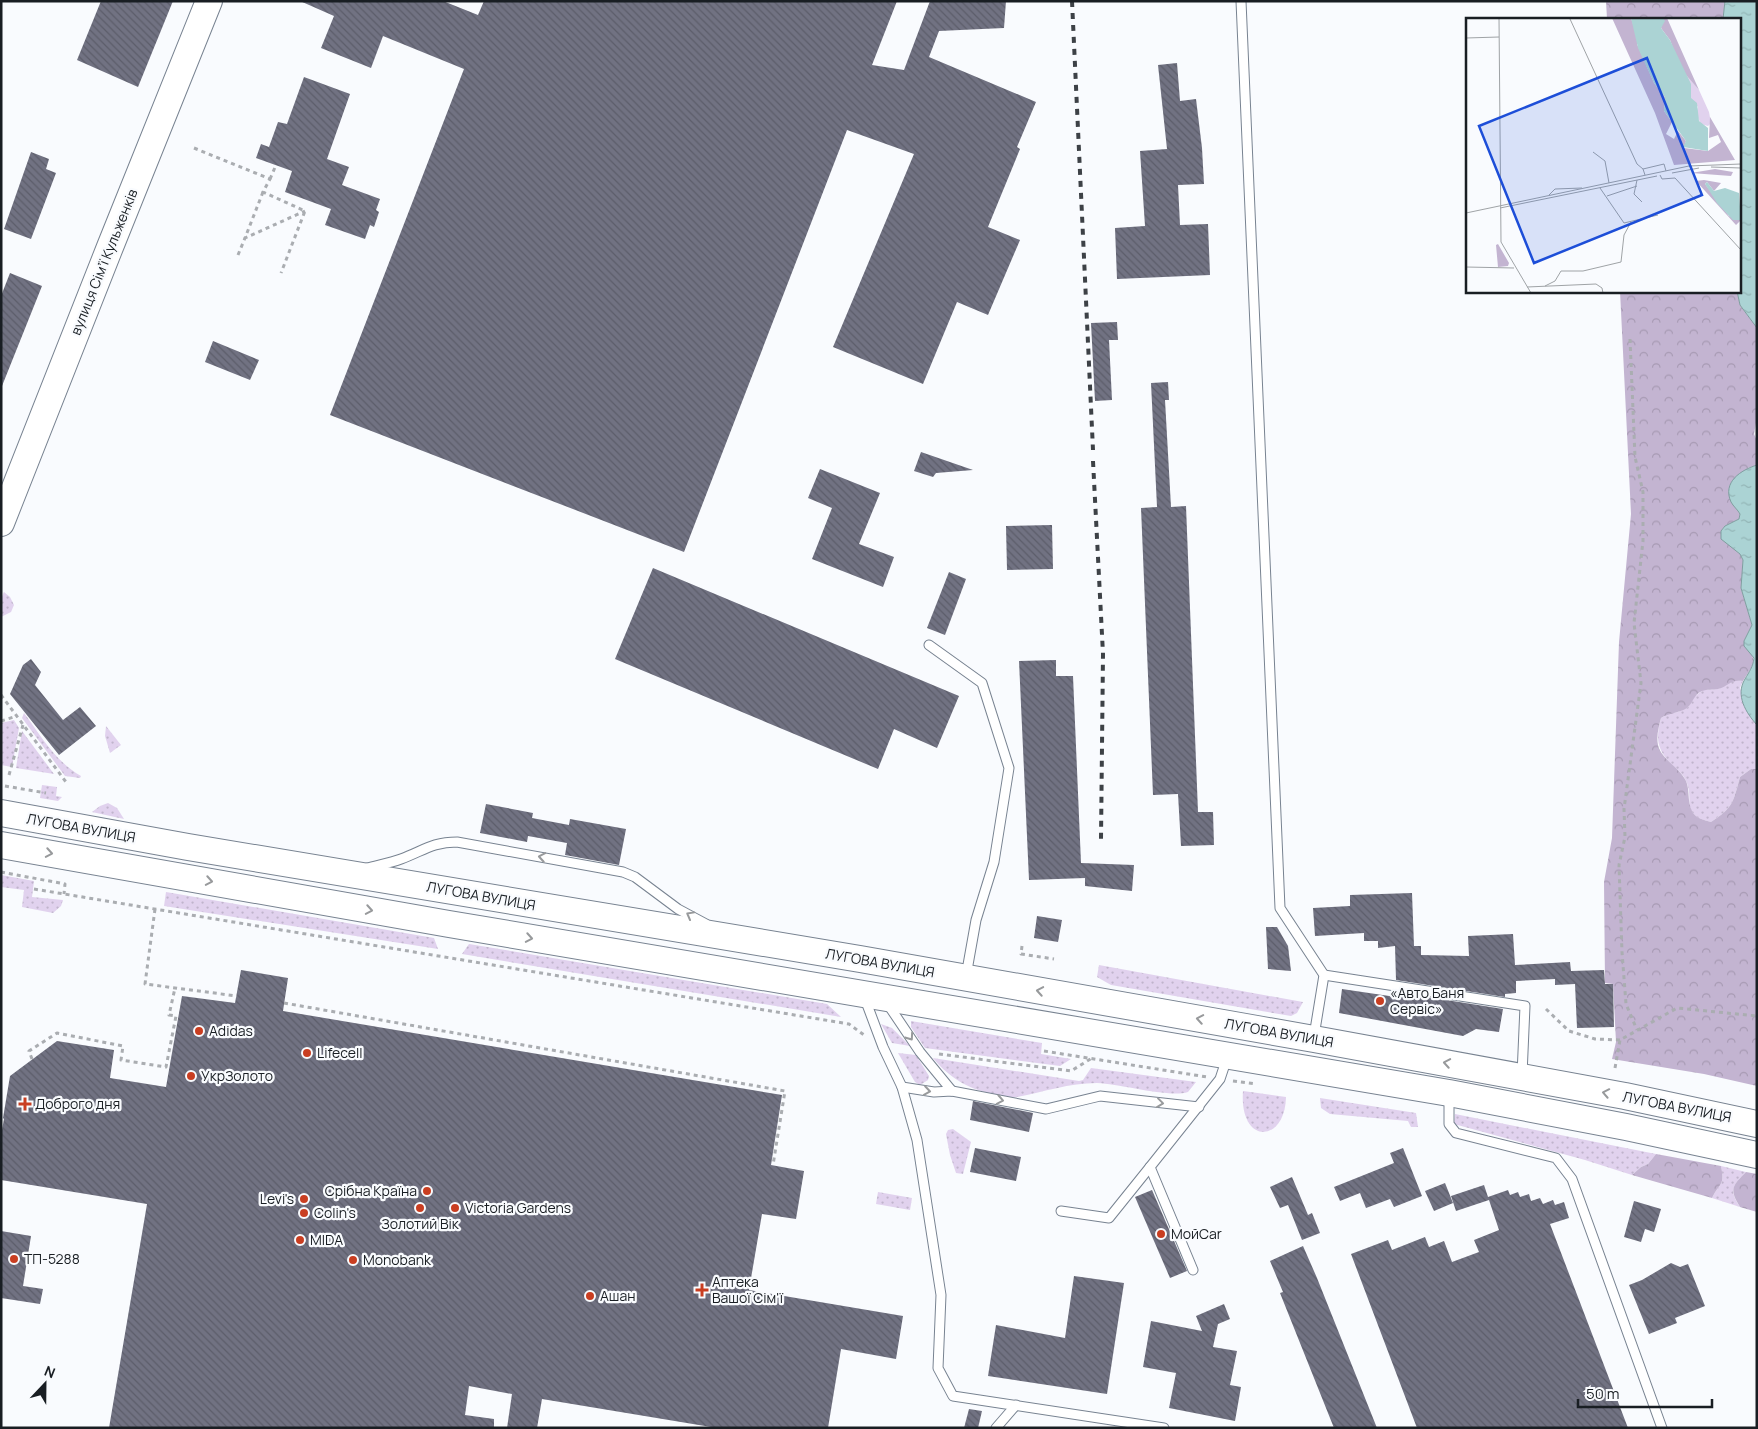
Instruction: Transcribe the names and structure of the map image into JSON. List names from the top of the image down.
{
  "streets": {
    "main road": ["вулиця Сімʼї Кульженків", "ЛУГОВА ВУЛИЦЯ"]
  },
  "places": {
    "other": [
      "«Авто Баня Сервіс»",
      "Adidas",
      "Lifecell",
      "УкрЗолото",
      "Срібна Країна",
      "Levi's",
      "Золотий Вік",
      "Victoria Gardens",
      "Colin's",
      "МойCar",
      "MIDA",
      "ТП-5288",
      "Monobank",
      "Ашан"
    ],
    "health": ["Доброго дня", "Аптека Вашої Сім'ї"]
  },
  "scale_bar": "50 m",
  "north": "top"
}
